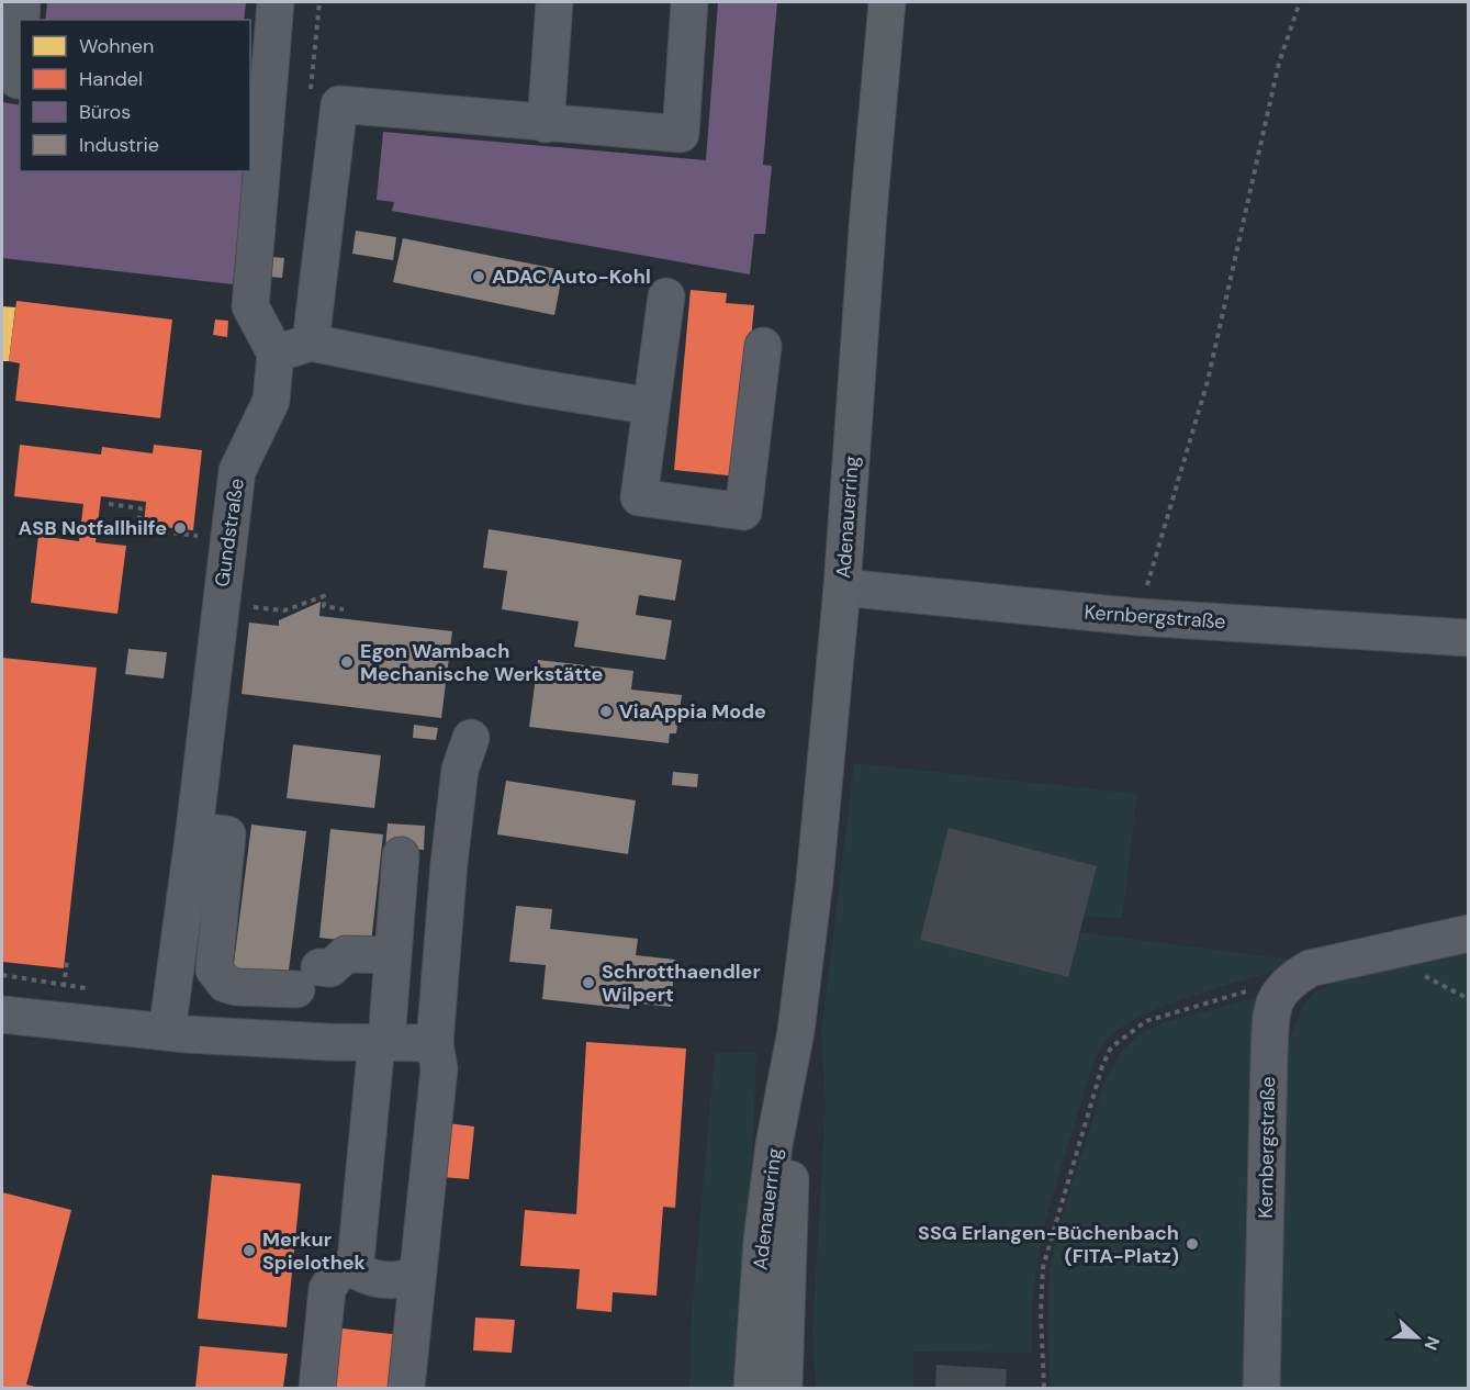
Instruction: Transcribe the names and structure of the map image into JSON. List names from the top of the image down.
{
  "streets": {
    "main road": ["Adenauerring"],
    "street": ["Gundstraße", "Kernbergstraße"]
  },
  "crossings": [
    ["Adenauerring", "Kernbergstraße"]
  ],
  "places": [
    "ADAC Auto-Kohl",
    "ASB Notfallhilfe",
    "Egon Wambach Mechanische Werkstätte",
    "ViaAppia Mode",
    "Schrotthaendler Wilpert",
    "SSG Erlangen-Büchenbach (FITA-Platz)",
    "Merkur Spielothek"
  ],
  "legend": [
    "Wohnen",
    "Handel",
    "Büros",
    "Industrie"
  ],
  "north": "right"
}
